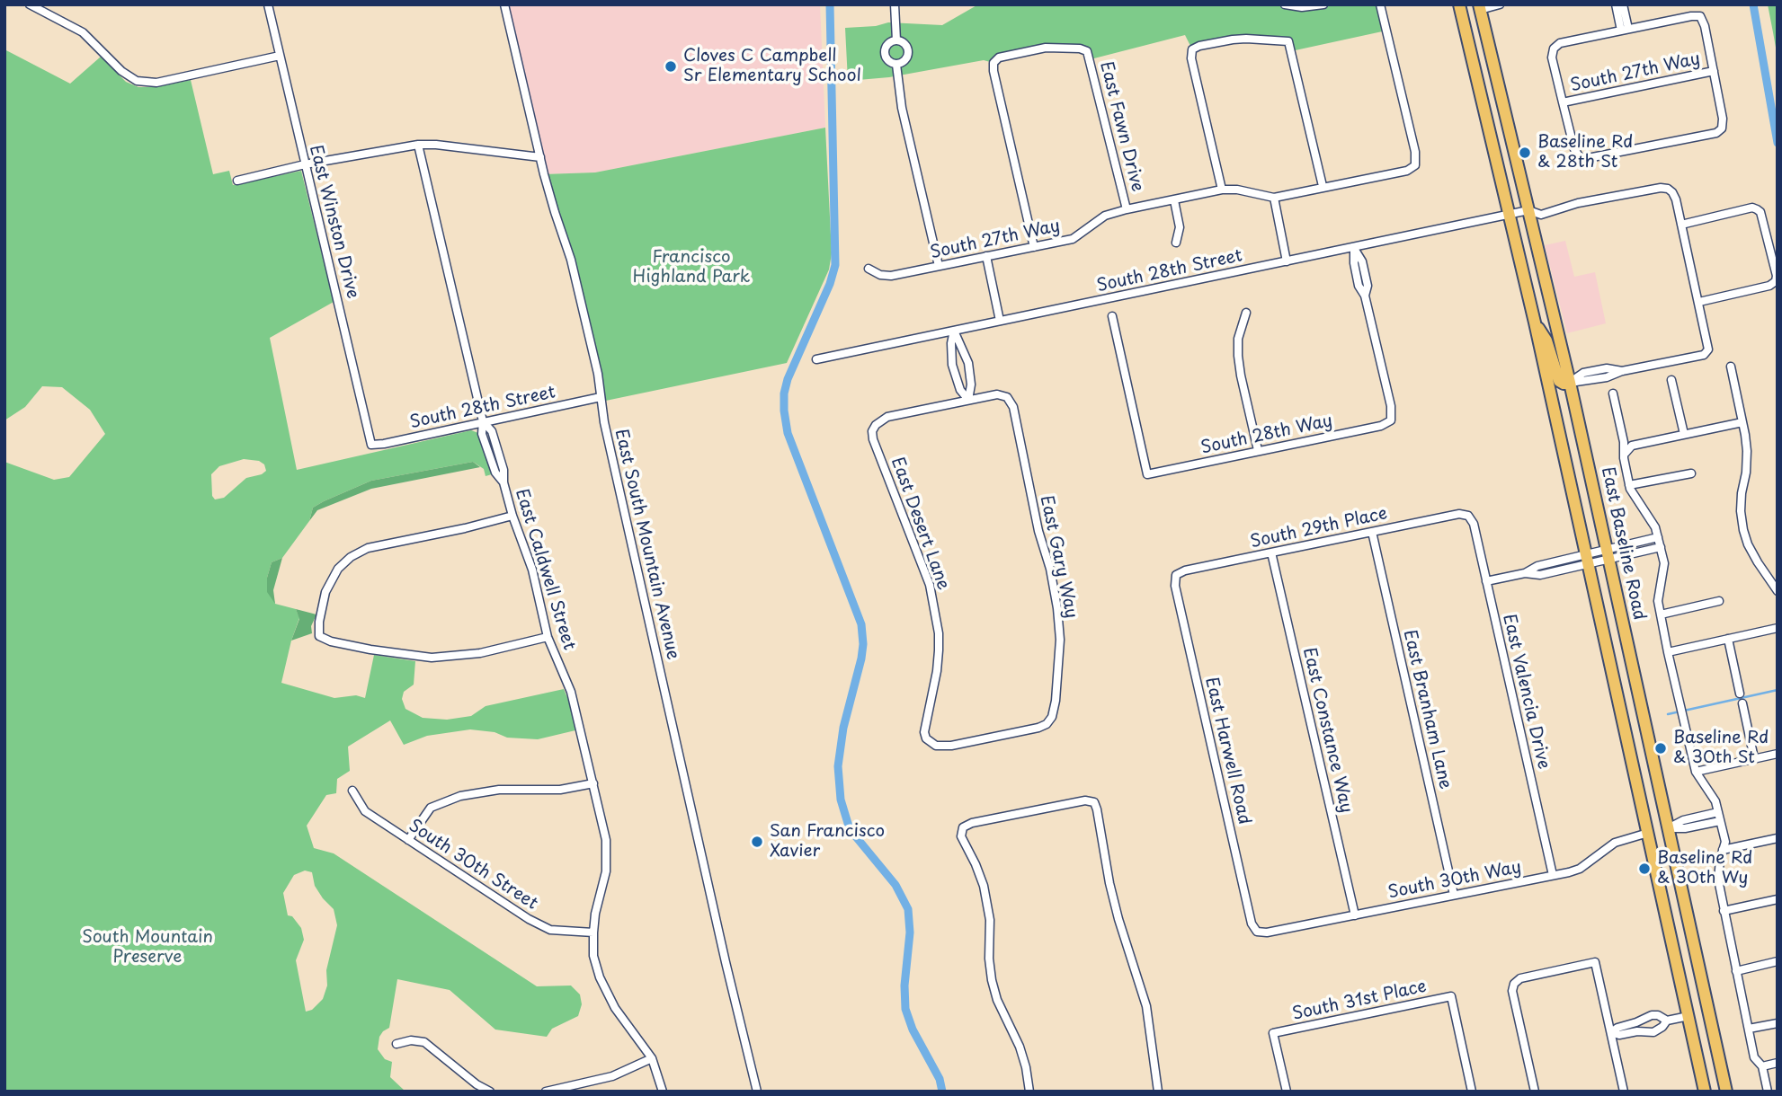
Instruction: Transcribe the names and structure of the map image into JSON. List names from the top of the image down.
{
  "streets": {
    "main road": ["East Baseline Road"],
    "street": [
      "South 27th Way",
      "East Fawn Drive",
      "East Winston Drive",
      "South 28th Street",
      "South 28th Way",
      "East Desert Lane",
      "South 29th Place",
      "East South Mountain Avenue",
      "East Gary Way",
      "East Caldwell Street",
      "East Valencia Drive",
      "East Branham Lane",
      "East Constance Way",
      "East Harwell Road",
      "South 30th Street",
      "South 30th Way",
      "South 31st Place"
    ]
  },
  "crossings": [
    ["South 27th Way", "East Fawn Drive"],
    ["East Winston Drive", "South 28th Street"],
    ["South 28th Street", "South 28th Way"],
    ["South 28th Street", "East Baseline Road"],
    ["South 28th Street", "East South Mountain Avenue"],
    ["South 28th Street", "East Caldwell Street"],
    ["East Desert Lane", "East Gary Way"],
    ["South 29th Place", "East Valencia Drive"],
    ["South 29th Place", "East Branham Lane"],
    ["South 29th Place", "East Constance Way"],
    ["South 29th Place", "East Harwell Road"],
    ["East Caldwell Street", "South 30th Street"],
    ["East Valencia Drive", "South 30th Way"],
    ["East Branham Lane", "South 30th Way"],
    ["East Constance Way", "South 30th Way"],
    ["East Harwell Road", "South 30th Way"]
  ],
  "parks": ["Francisco Highland Park", "South Mountain Preserve"],
  "places": [
    "Cloves C Campbell Sr Elementary School",
    "Baseline Rd & 28th St",
    "Baseline Rd & 30th St",
    "San Francisco Xavier",
    "Baseline Rd & 30th Wy"
  ]
}
